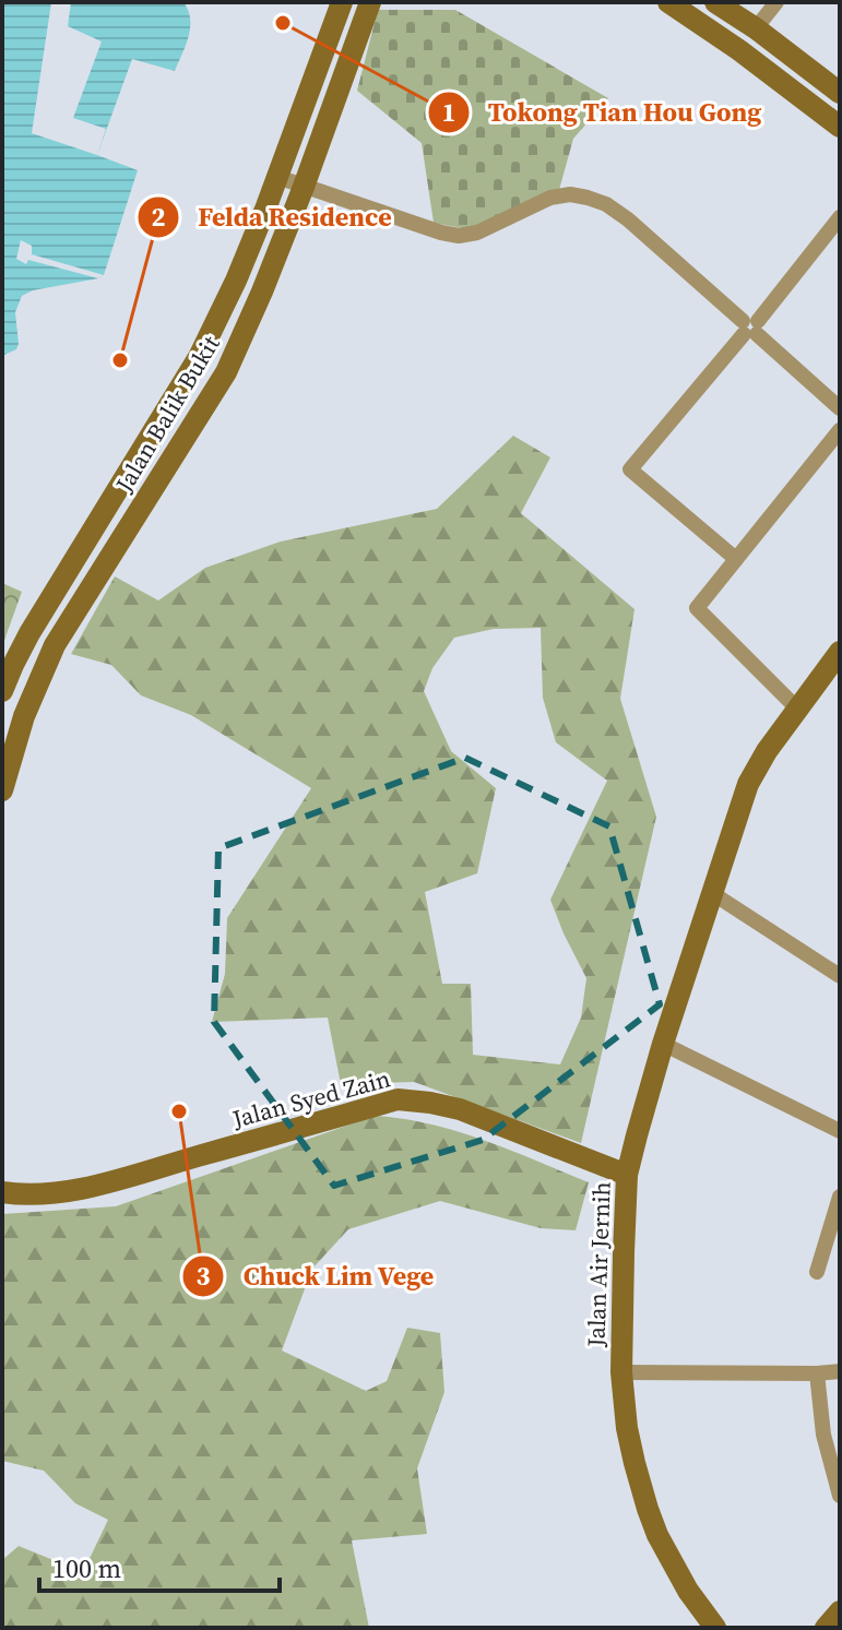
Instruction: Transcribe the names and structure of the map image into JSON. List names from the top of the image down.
{
  "streets": {
    "main road": ["Jalan Balik Bukit", "Jalan Syed Zain", "Jalan Air Jernih"]
  },
  "crossings": [
    ["Jalan Syed Zain", "Jalan Air Jernih"]
  ],
  "places": ["Tokong Tian Hou Gong", "Felda Residence", "Chuck Lim Vege"],
  "scale_bar": "100 m"
}
